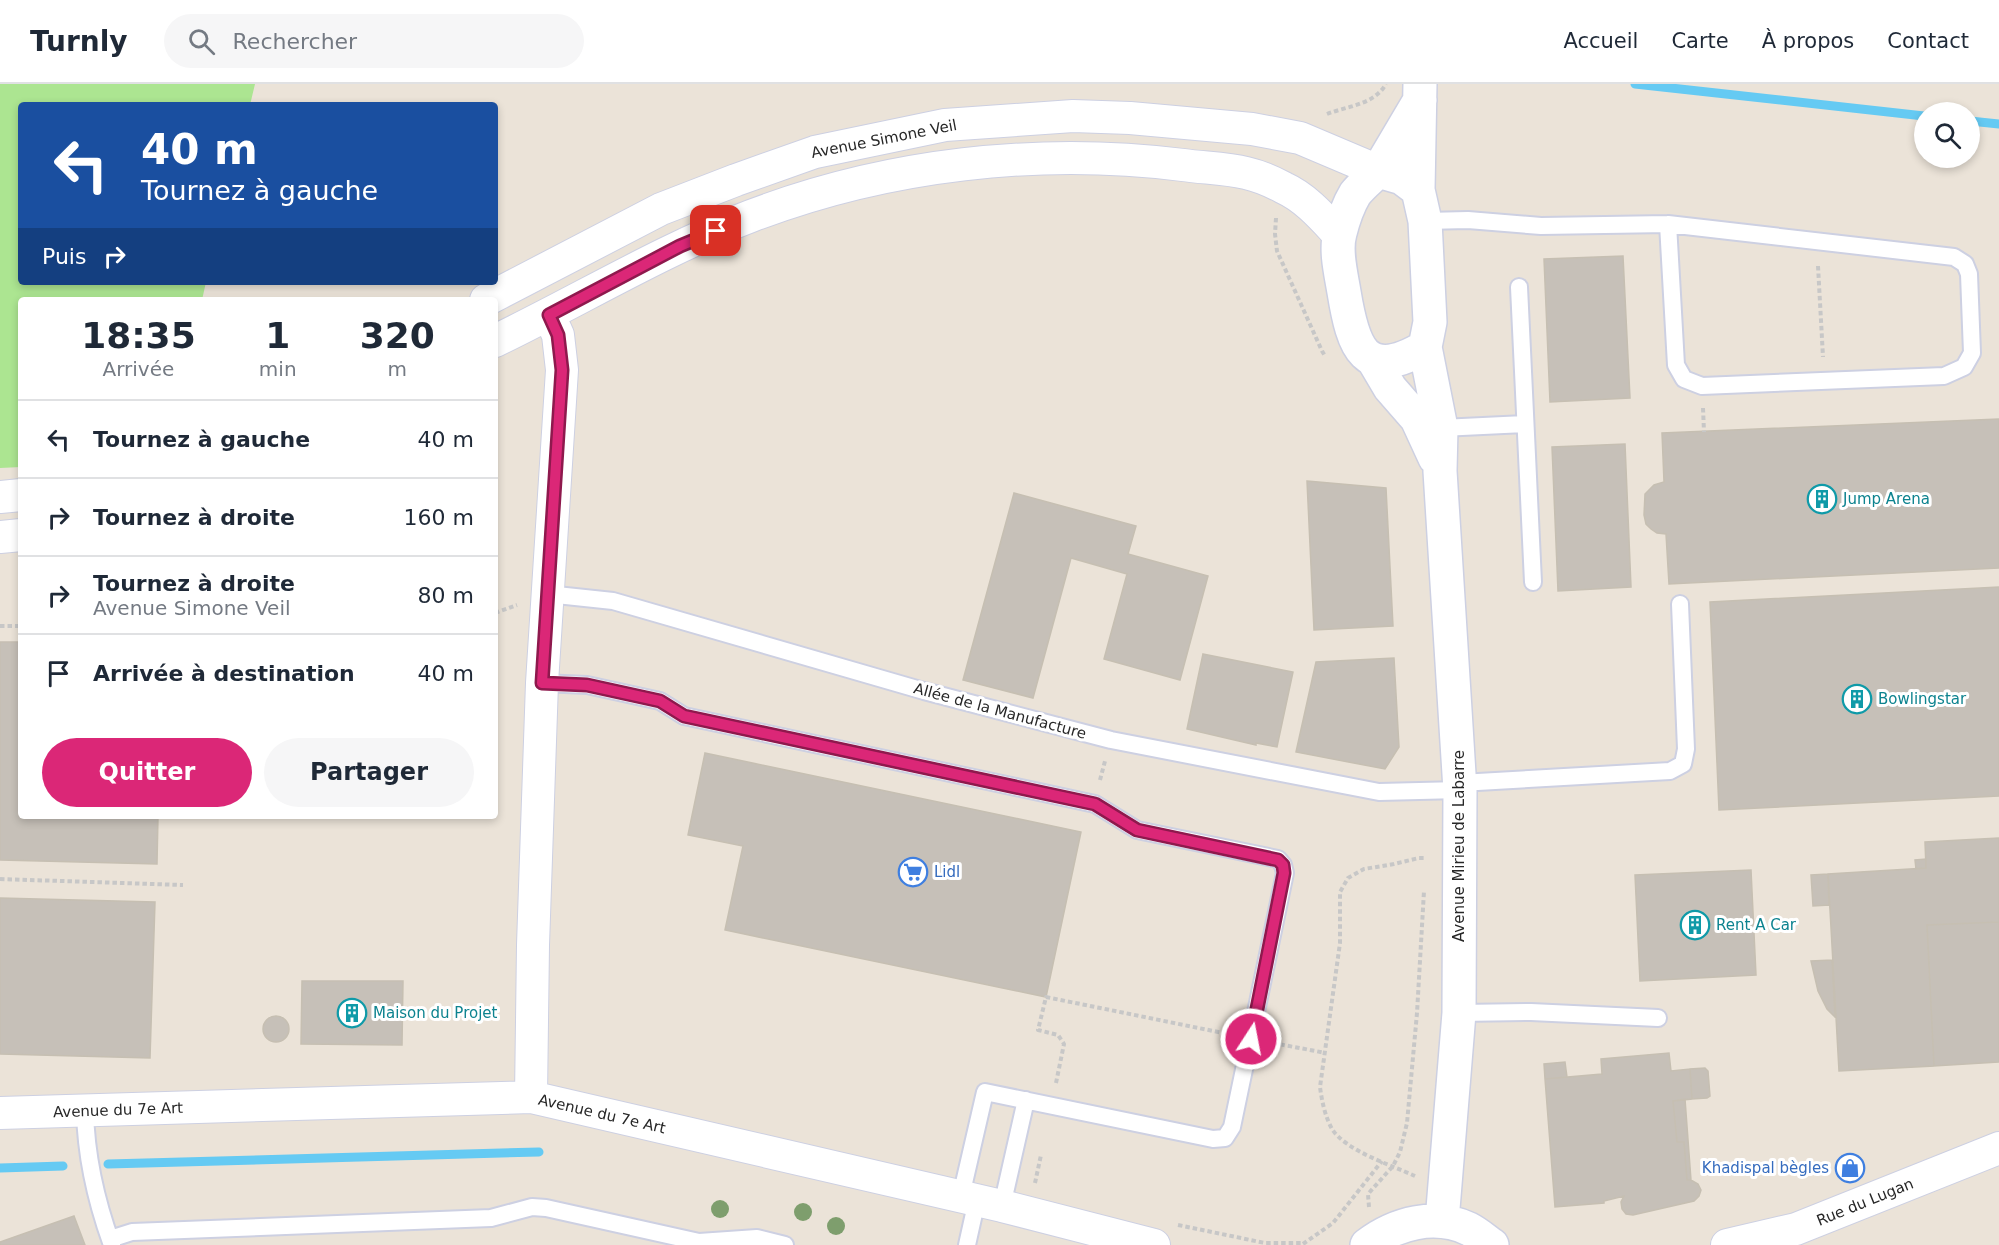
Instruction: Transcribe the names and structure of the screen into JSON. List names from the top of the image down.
{
  "streets": {
    "main road": ["Avenue Mirieu de Labarre"],
    "street": ["Avenue Simone Veil", "Avenue du 7e Art", "Rue du Lugan"],
    "lane": ["Allée de la Manufacture"]
  },
  "crossings": [
    ["Avenue Simone Veil", "Avenue Mirieu de Labarre"],
    ["Allée de la Manufacture", "Avenue Mirieu de Labarre"]
  ],
  "places": {
    "building": [
      "Jump Arena",
      "Bowlingstar",
      "Rent A Car",
      "Maison du Projet"
    ],
    "supermarket": ["Lidl"],
    "shop": ["Khadispal bègles"]
  },
  "page": {
    "header": "Turnly",
    "search": "Rechercher",
    "nav": [
      "Accueil",
      "Carte",
      "À propos",
      "Contact"
    ],
    "turn": ["40 m", "Tournez à gauche"],
    "then": "Puis",
    "eta": [
      "18:35",
      "Arrivée",
      "1",
      "min",
      "320",
      "m"
    ],
    "list": [
      {
        "name": "Tournez à gauche",
        "value": "40 m"
      },
      {
        "name": "Tournez à droite",
        "value": "160 m"
      },
      {
        "name": "Tournez à droite",
        "note": "Avenue Simone Veil",
        "value": "80 m"
      },
      {
        "name": "Arrivée à destination",
        "value": "40 m"
      }
    ],
    "buttons": ["Quitter", "Partager"]
  }
}
